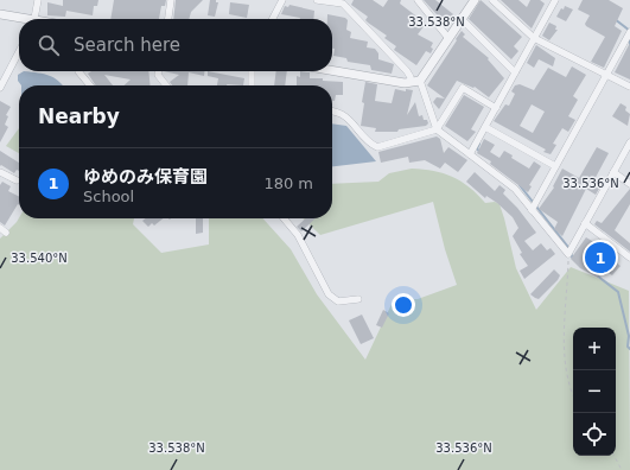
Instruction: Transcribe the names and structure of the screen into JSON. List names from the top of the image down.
{
  "page": {
    "search": "Search here",
    "heading": "Nearby",
    "list": [
      {
        "mark": "1",
        "name": "ゆめのみ保育園",
        "note": "School",
        "value": "180 m"
      }
    ],
    "pins": "1",
    "map_buttons": ["+", "−"]
  },
  "coordinates": ["33.538°N", "33.536°N", "33.540°N"]
}
